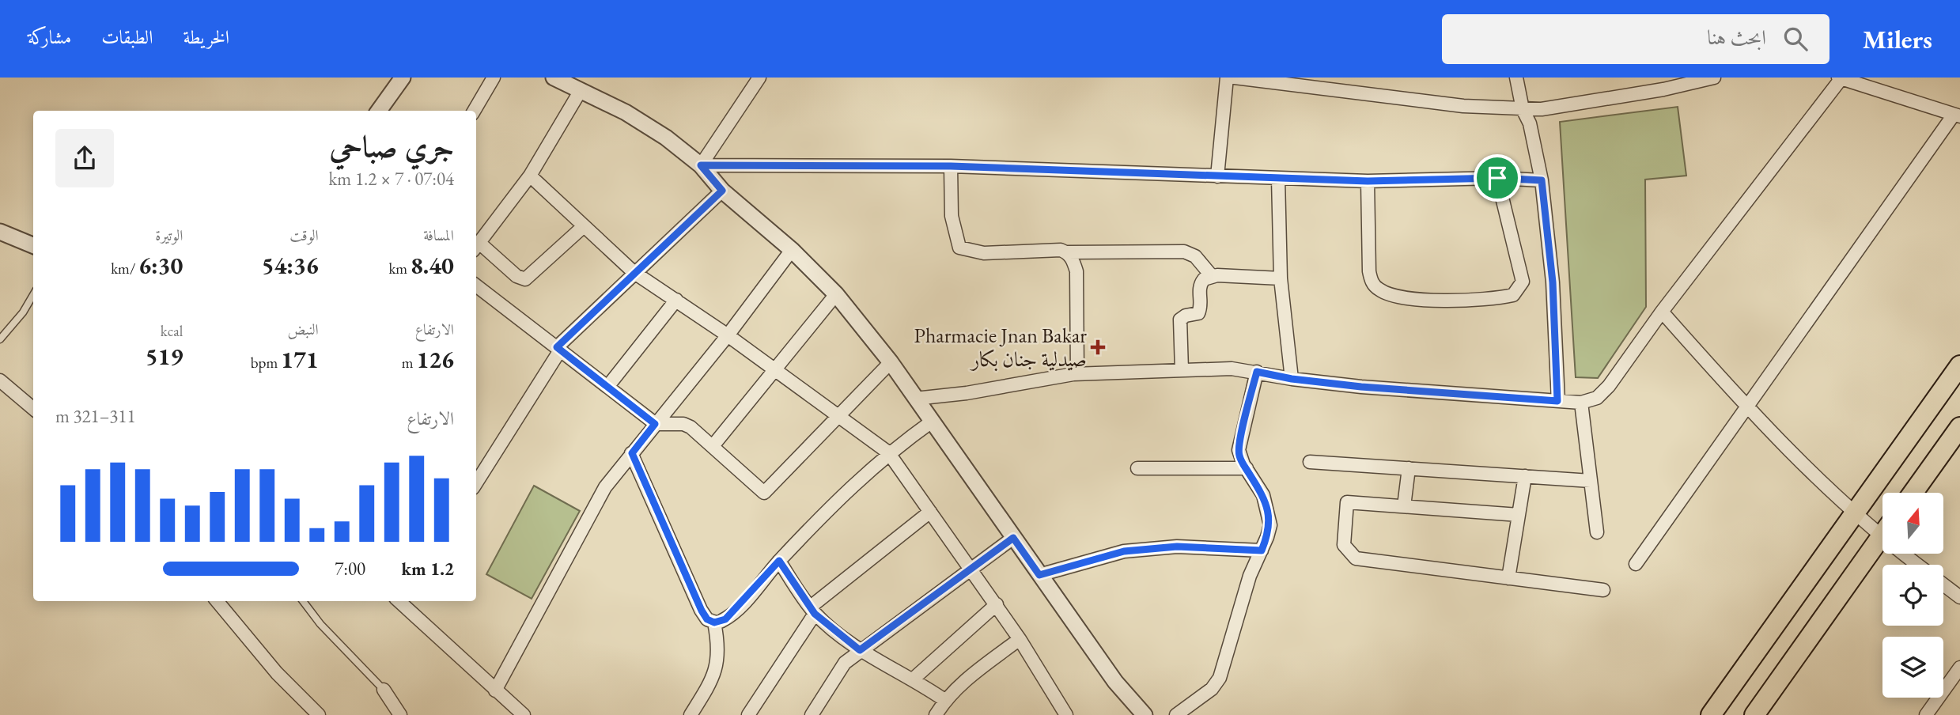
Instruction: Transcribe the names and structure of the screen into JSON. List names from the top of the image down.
{
  "places": {
    "health": ["Pharmacie Jnan Bakar صيدلية جنان بكار"]
  },
  "north": "top",
  "page": {
    "header": "Milers",
    "search": "ابحث هنا",
    "nav": ["الخريطة", "الطبقات", "مشاركة"],
    "heading": ["جري صباحي", "07:04 · 7 × 1.2 km"],
    "stats": [
      ["المسافة", "8.40 km"],
      ["الوقت", "54:36"],
      ["الوتيرة", "6:30 /km"],
      ["الارتفاع", "126 m"],
      ["النبض", "171 bpm"],
      ["kcal", "519"]
    ],
    "chart": ["الارتفاع", "311–321 m"],
    "list": [
      {
        "name": "1.2 km",
        "note": "7:00"
      }
    ]
  }
}
